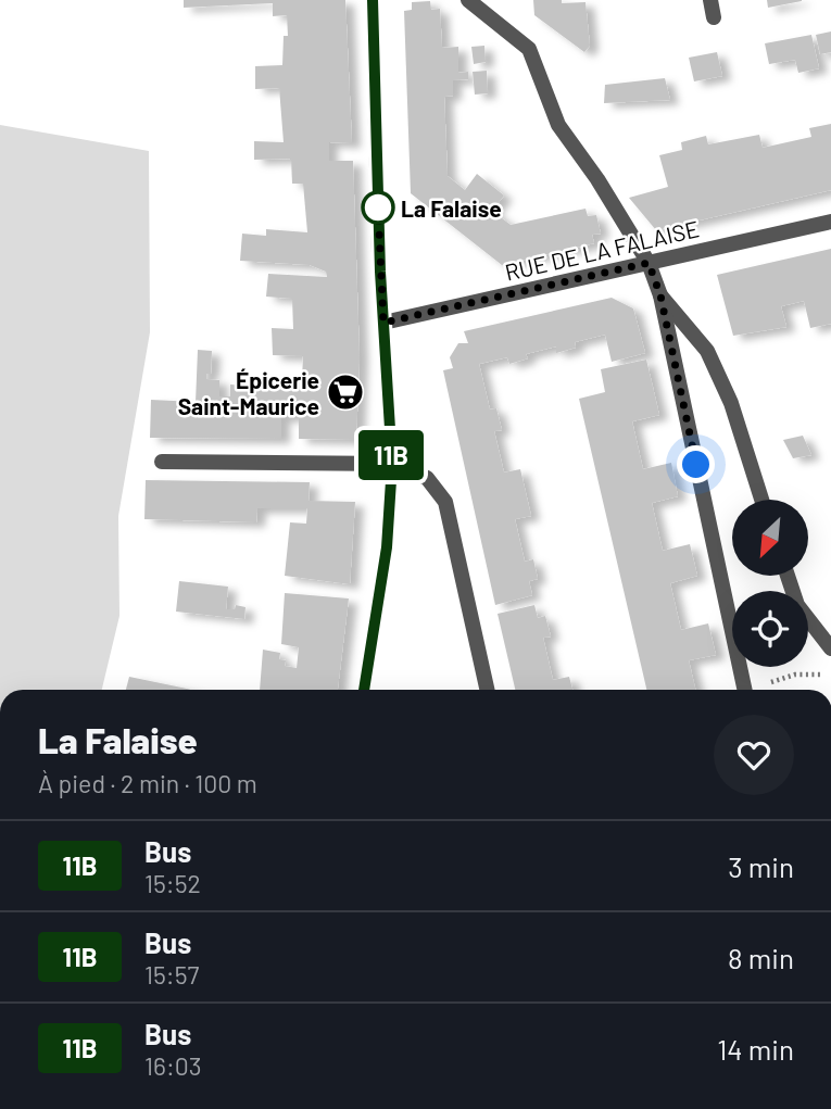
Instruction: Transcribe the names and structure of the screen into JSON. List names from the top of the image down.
{
  "streets": {
    "street": ["RUE DE LA FALAISE"]
  },
  "places": {
    "other": ["La Falaise"],
    "supermarket": ["Épicerie Saint-Maurice"]
  },
  "lines": ["bus line 11B"],
  "north": "bottom left",
  "page": {
    "on_map": "11B",
    "heading": ["La Falaise", "À pied · 2 min · 100 m"],
    "list": [
      {
        "mark": "11B",
        "name": "Bus",
        "note": "15:52",
        "value": "3 min"
      },
      {
        "mark": "11B",
        "name": "Bus",
        "note": "15:57",
        "value": "8 min"
      },
      {
        "mark": "11B",
        "name": "Bus",
        "note": "16:03",
        "value": "14 min"
      }
    ]
  }
}
